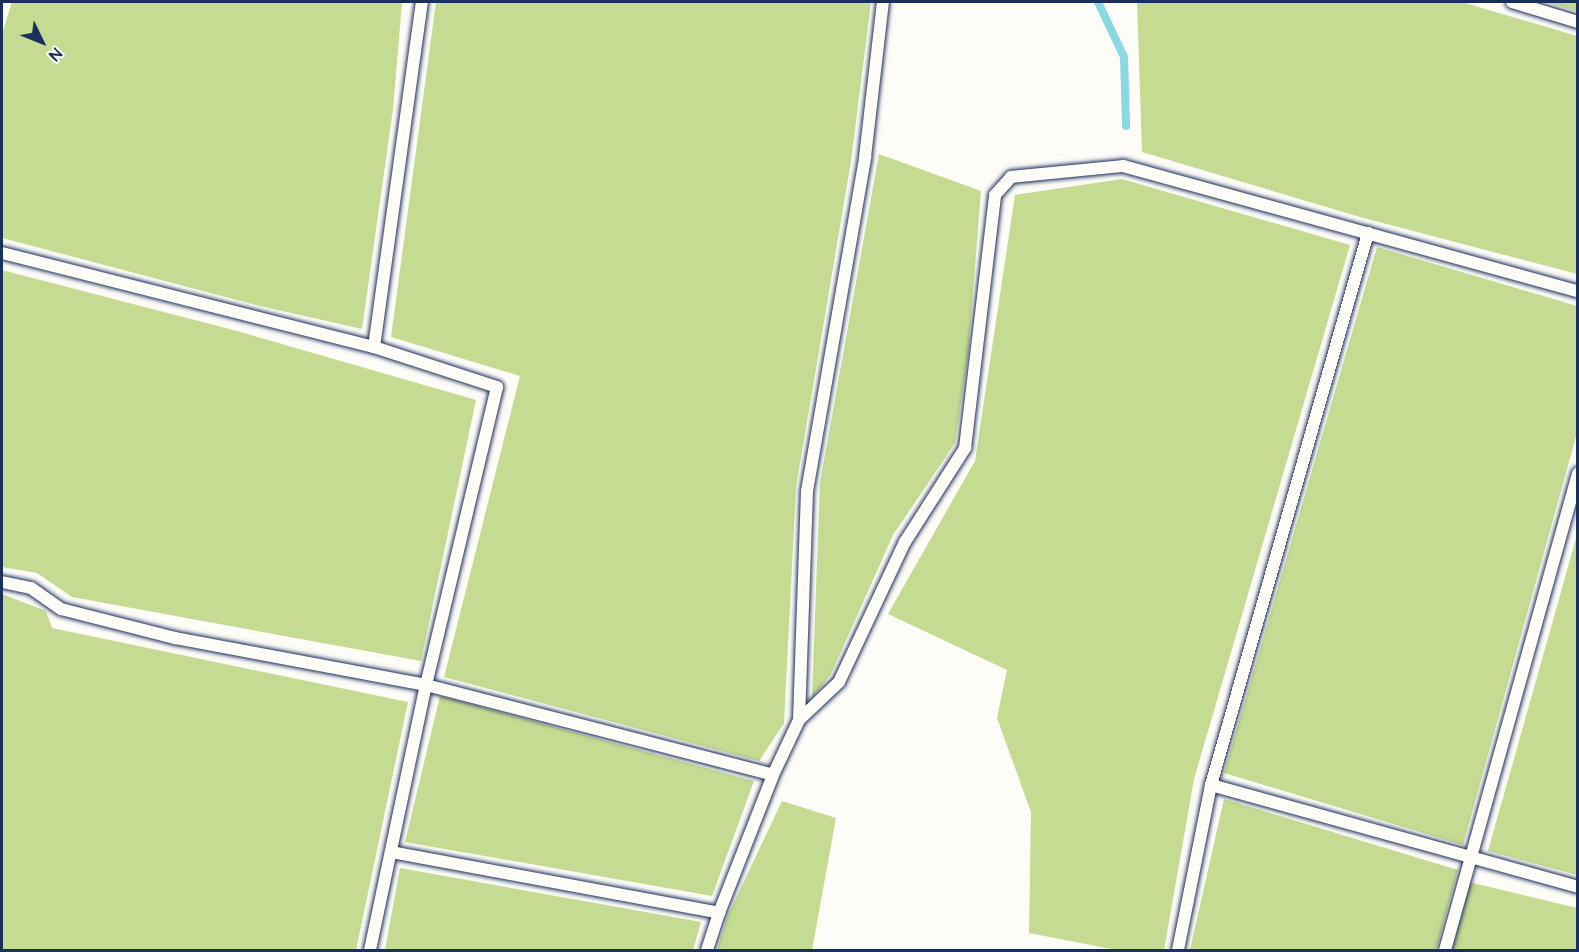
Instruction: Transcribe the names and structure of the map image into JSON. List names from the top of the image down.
{
  "north": "bottom right"
}
